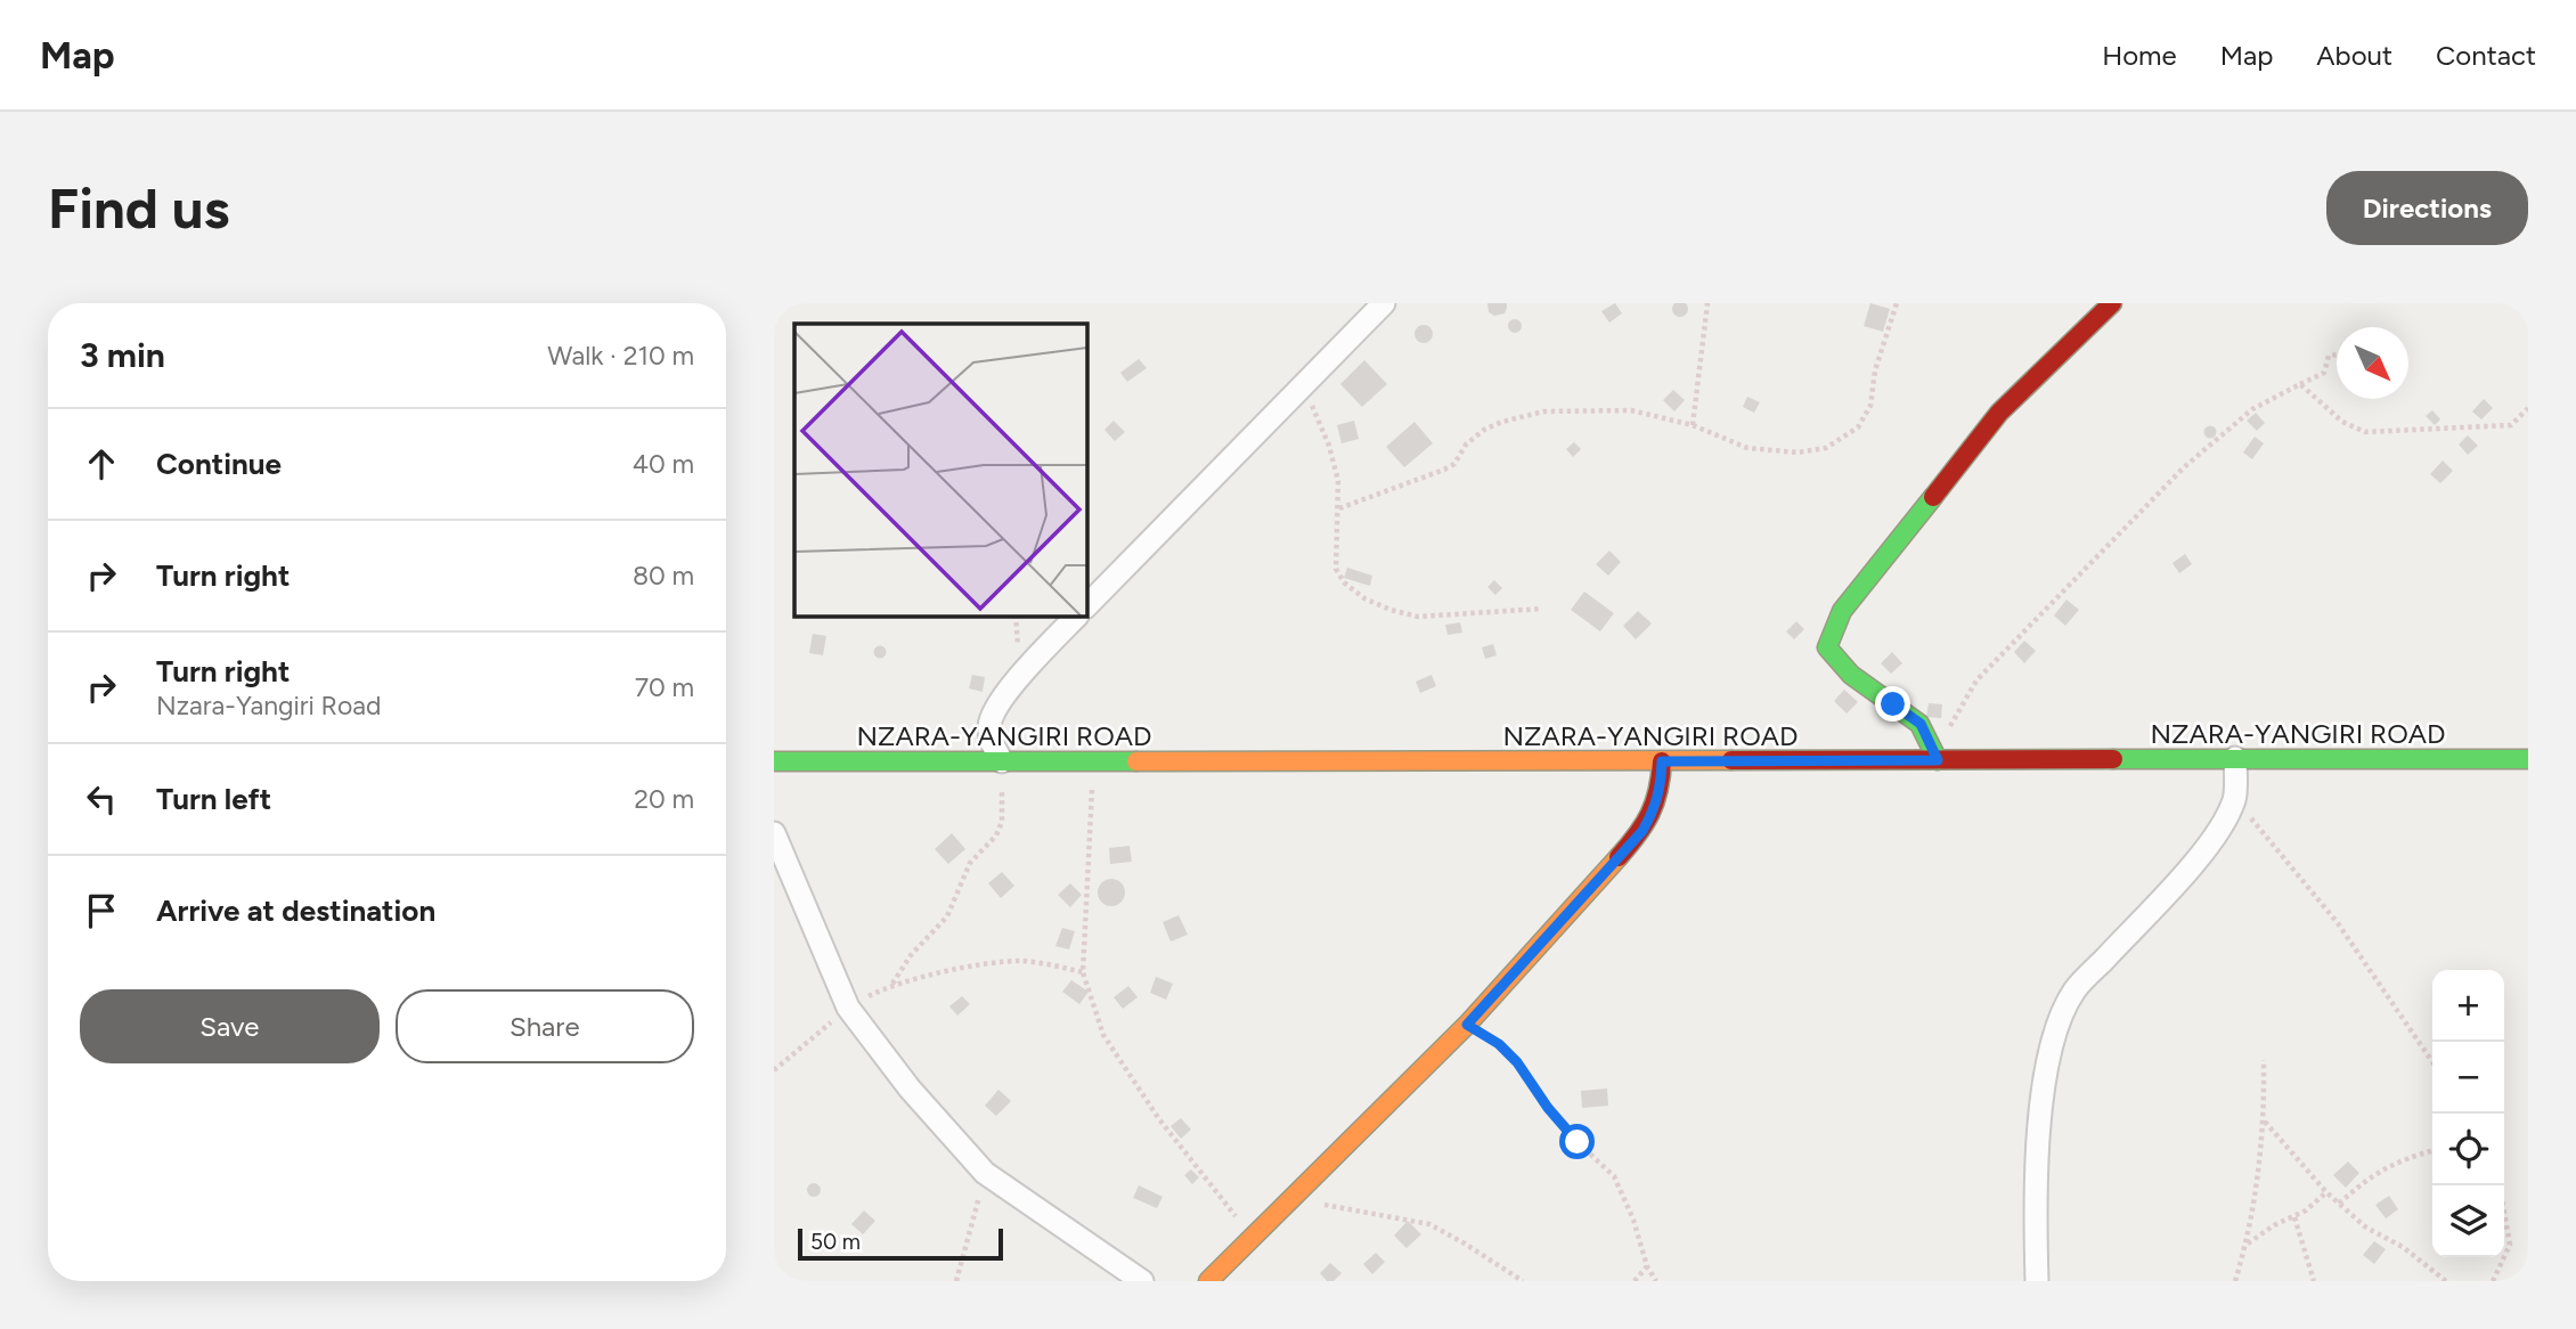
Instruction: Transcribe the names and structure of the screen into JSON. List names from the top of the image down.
{
  "streets": {
    "main road": ["NZARA-YANGIRI ROAD"]
  },
  "scale_bar": "50 m",
  "north": "bottom right",
  "page": {
    "header": "Map",
    "nav": [
      "Home",
      "Map",
      "About",
      "Contact"
    ],
    "buttons": [
      "Directions",
      ["Save", "Share"]
    ],
    "title": "Find us",
    "heading": ["3 min", "Walk · 210 m"],
    "list": [
      ["Continue", "40 m"],
      ["Turn right", "80 m"],
      ["Turn right", "Nzara-Yangiri Road", "70 m"],
      ["Turn left", "20 m"],
      "Arrive at destination"
    ],
    "map_buttons": ["+", "−"],
    "scale": "50 m"
  }
}
